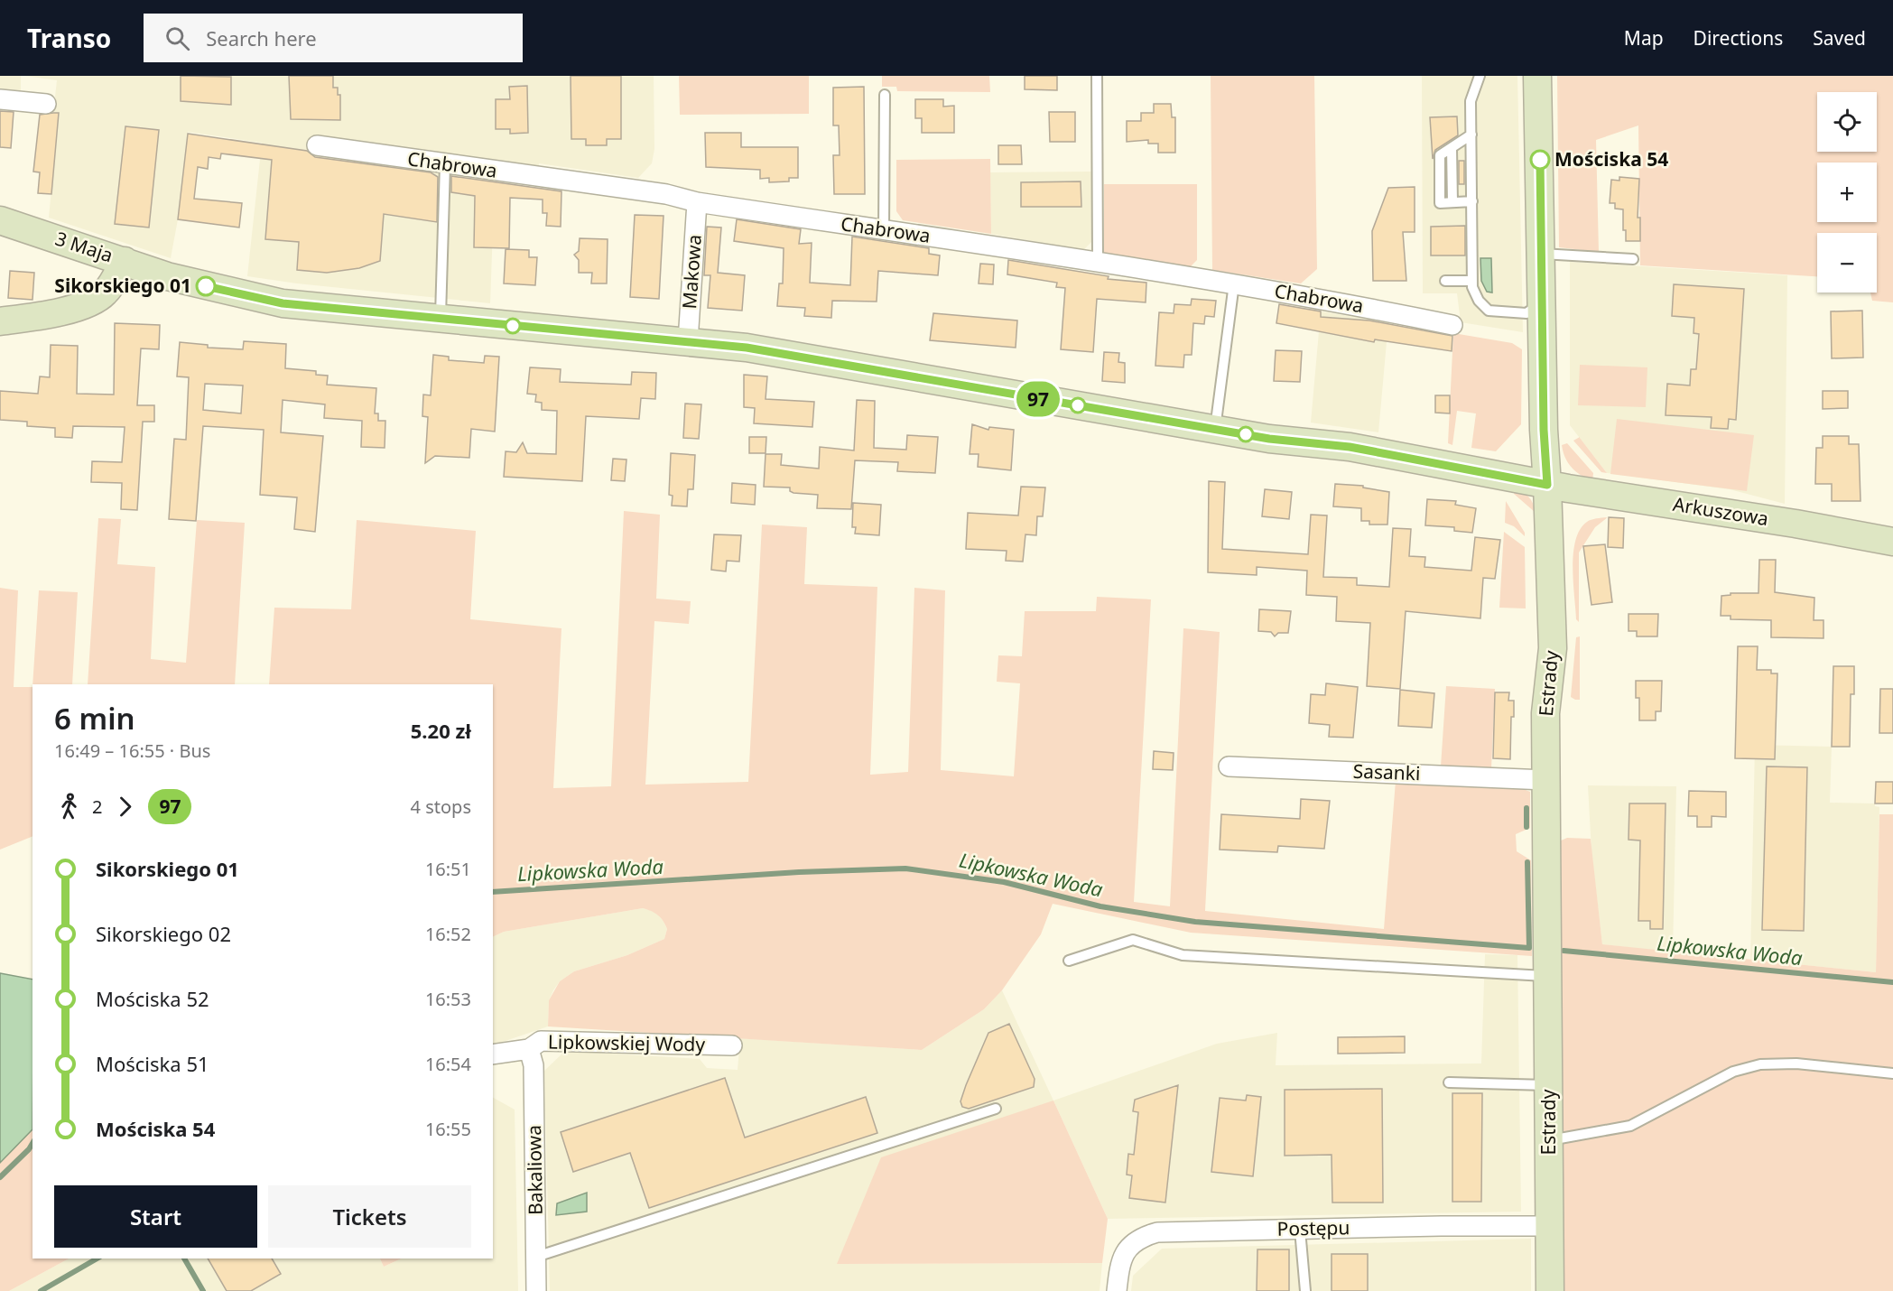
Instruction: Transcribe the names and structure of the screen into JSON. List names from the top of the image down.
{
  "streets": {
    "main road": ["3 Maja", "Arkuszowa", "Estrady"],
    "street": [
      "Chabrowa",
      "Makowa",
      "Sasanki",
      "Lipkowskiej Wody",
      "Bakaliowa",
      "Postępu"
    ]
  },
  "crossings": [
    ["Chabrowa", "Makowa"],
    ["3 Maja", "Makowa"],
    ["3 Maja", "Arkuszowa"],
    ["3 Maja", "Estrady"],
    ["Arkuszowa", "Estrady"],
    ["Estrady", "Sasanki"],
    ["Estrady", "Postępu"],
    ["Lipkowskiej Wody", "Bakaliowa"]
  ],
  "water": ["Lipkowska Woda"],
  "places": ["Mościska 54", "Sikorskiego 01"],
  "lines": ["bus line 97"],
  "page": {
    "header": "Transo",
    "search": "Search here",
    "nav": ["Map", "Directions", "Saved"],
    "on_map": "97",
    "map_buttons": ["+", "−"],
    "heading": ["6 min", "16:49 – 16:55 · Bus", "5.20 zł"],
    "legs": ["2", "97", "4 stops"],
    "list": [
      {
        "name": "Sikorskiego 01",
        "value": "16:51"
      },
      {
        "name": "Sikorskiego 02",
        "value": "16:52"
      },
      {
        "name": "Mościska 52",
        "value": "16:53"
      },
      {
        "name": "Mościska 51",
        "value": "16:54"
      },
      {
        "name": "Mościska 54",
        "value": "16:55"
      }
    ],
    "buttons": ["Start", "Tickets"]
  }
}
